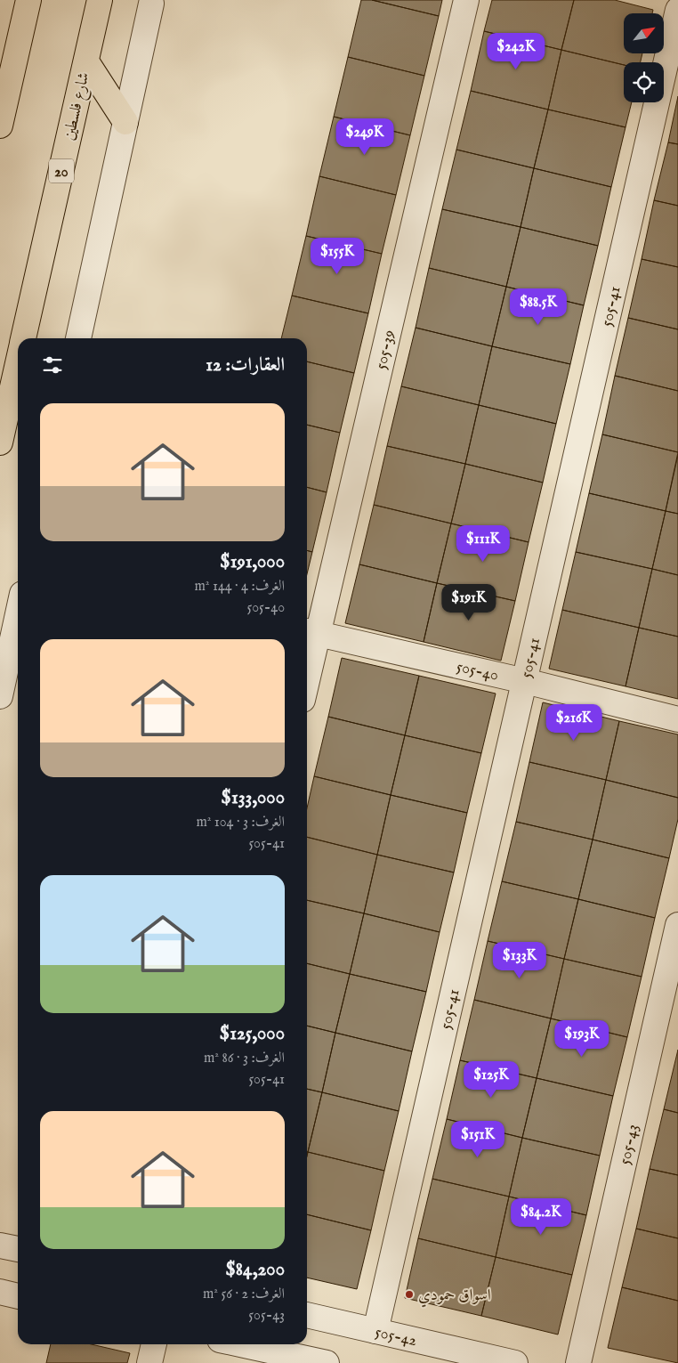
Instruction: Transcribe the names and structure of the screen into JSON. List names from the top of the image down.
{
  "streets": {
    "main road": ["شارع فلسطين", "20"],
    "street": [
      "505-41",
      "505-39",
      "505-40",
      "505-43",
      "505-42"
    ]
  },
  "crossings": [
    ["505-41", "505-40"],
    ["505-41", "505-42"],
    ["505-39", "505-40"]
  ],
  "places": ["اسواق حمودي"],
  "north": "top right",
  "page": {
    "price": [
      "$242K",
      "$249K",
      "$155K",
      "$88.5K",
      "$111K",
      "$191K",
      "$216K",
      "$133K",
      "$193K",
      "$125K",
      "$151K",
      "$84.2K"
    ],
    "heading": "العقارات: 12",
    "list": [
      {
        "name": "$191,000",
        "note": "الغرف: 4 · 144 m² · 505-40"
      },
      {
        "name": "$133,000",
        "note": "الغرف: 3 · 104 m² · 505-41"
      },
      {
        "name": "$125,000",
        "note": "الغرف: 3 · 86 m² · 505-41"
      },
      {
        "name": "$84,200",
        "note": "الغرف: 2 · 56 m² · 505-43"
      }
    ]
  }
}
